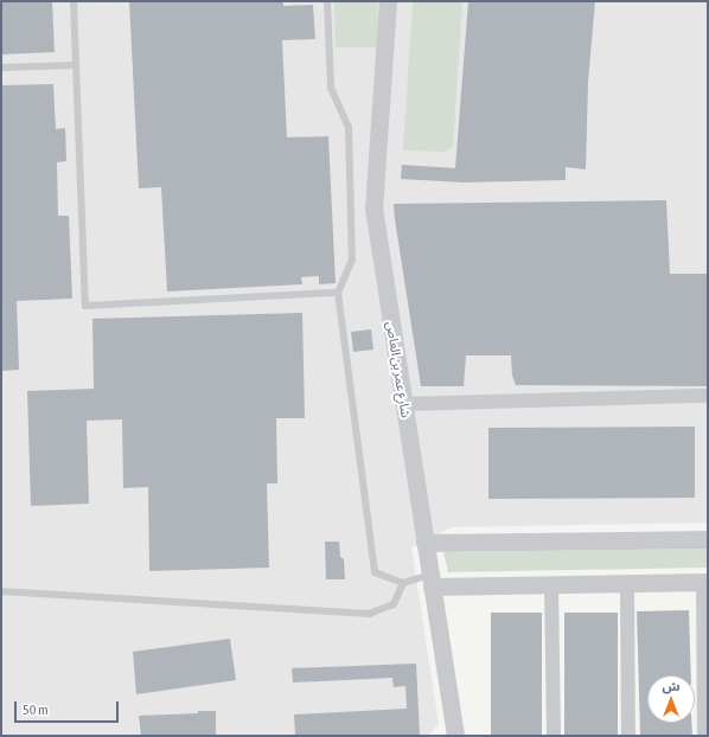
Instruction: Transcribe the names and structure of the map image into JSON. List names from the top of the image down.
{
  "streets": {
    "street": ["شارع عمر بن العاص"]
  },
  "scale_bar": "50 m",
  "north": "top"
}
